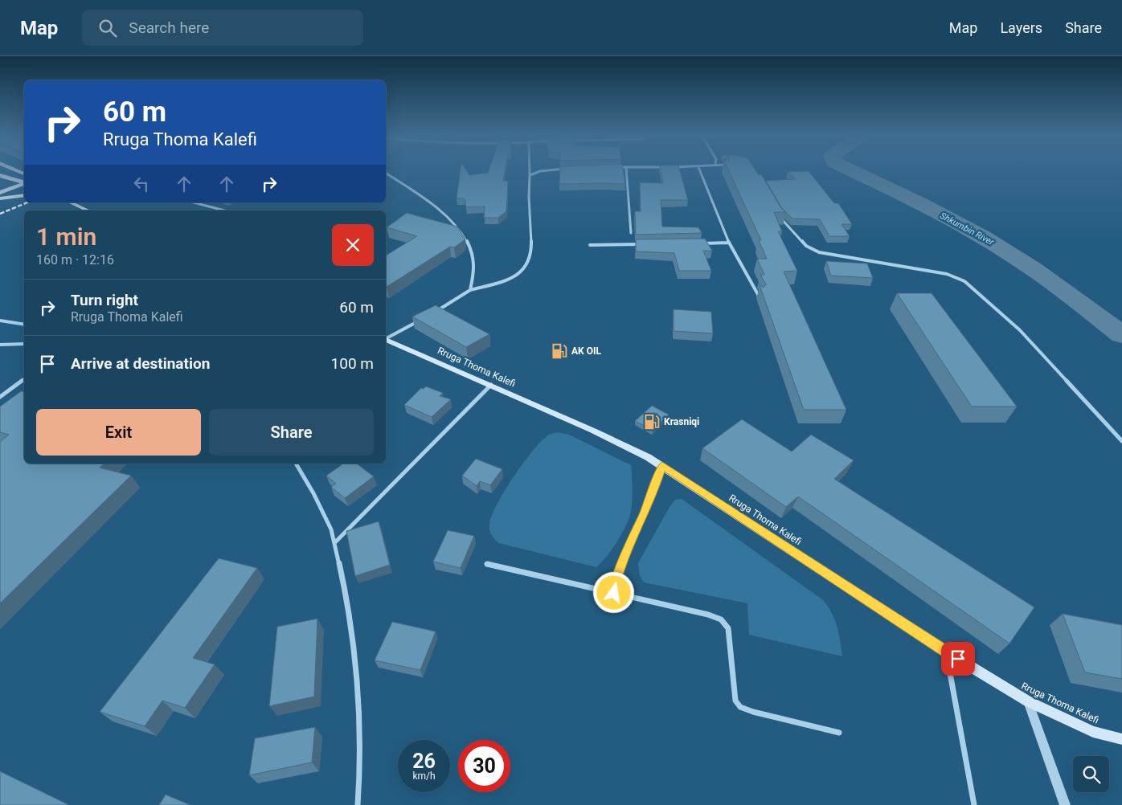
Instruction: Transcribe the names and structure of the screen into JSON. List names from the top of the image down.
{
  "streets": {
    "main road": ["Rruga Thoma Kalefi"]
  },
  "water": ["Shkumbin River"],
  "places": {
    "fuel station": ["AK OIL", "Krasniqi"]
  },
  "page": {
    "header": "Map",
    "search": "Search here",
    "nav": ["Map", "Layers", "Share"],
    "turn": ["60 m", "Rruga Thoma Kalefi"],
    "heading": ["1 min", "160 m · 12:16"],
    "list": [
      {
        "name": "Turn right",
        "note": "Rruga Thoma Kalefi",
        "value": "60 m"
      },
      {
        "name": "Arrive at destination",
        "value": "100 m"
      }
    ],
    "buttons": ["Exit", "Share"],
    "speed": "26 km/h",
    "limit": "30"
  }
}
